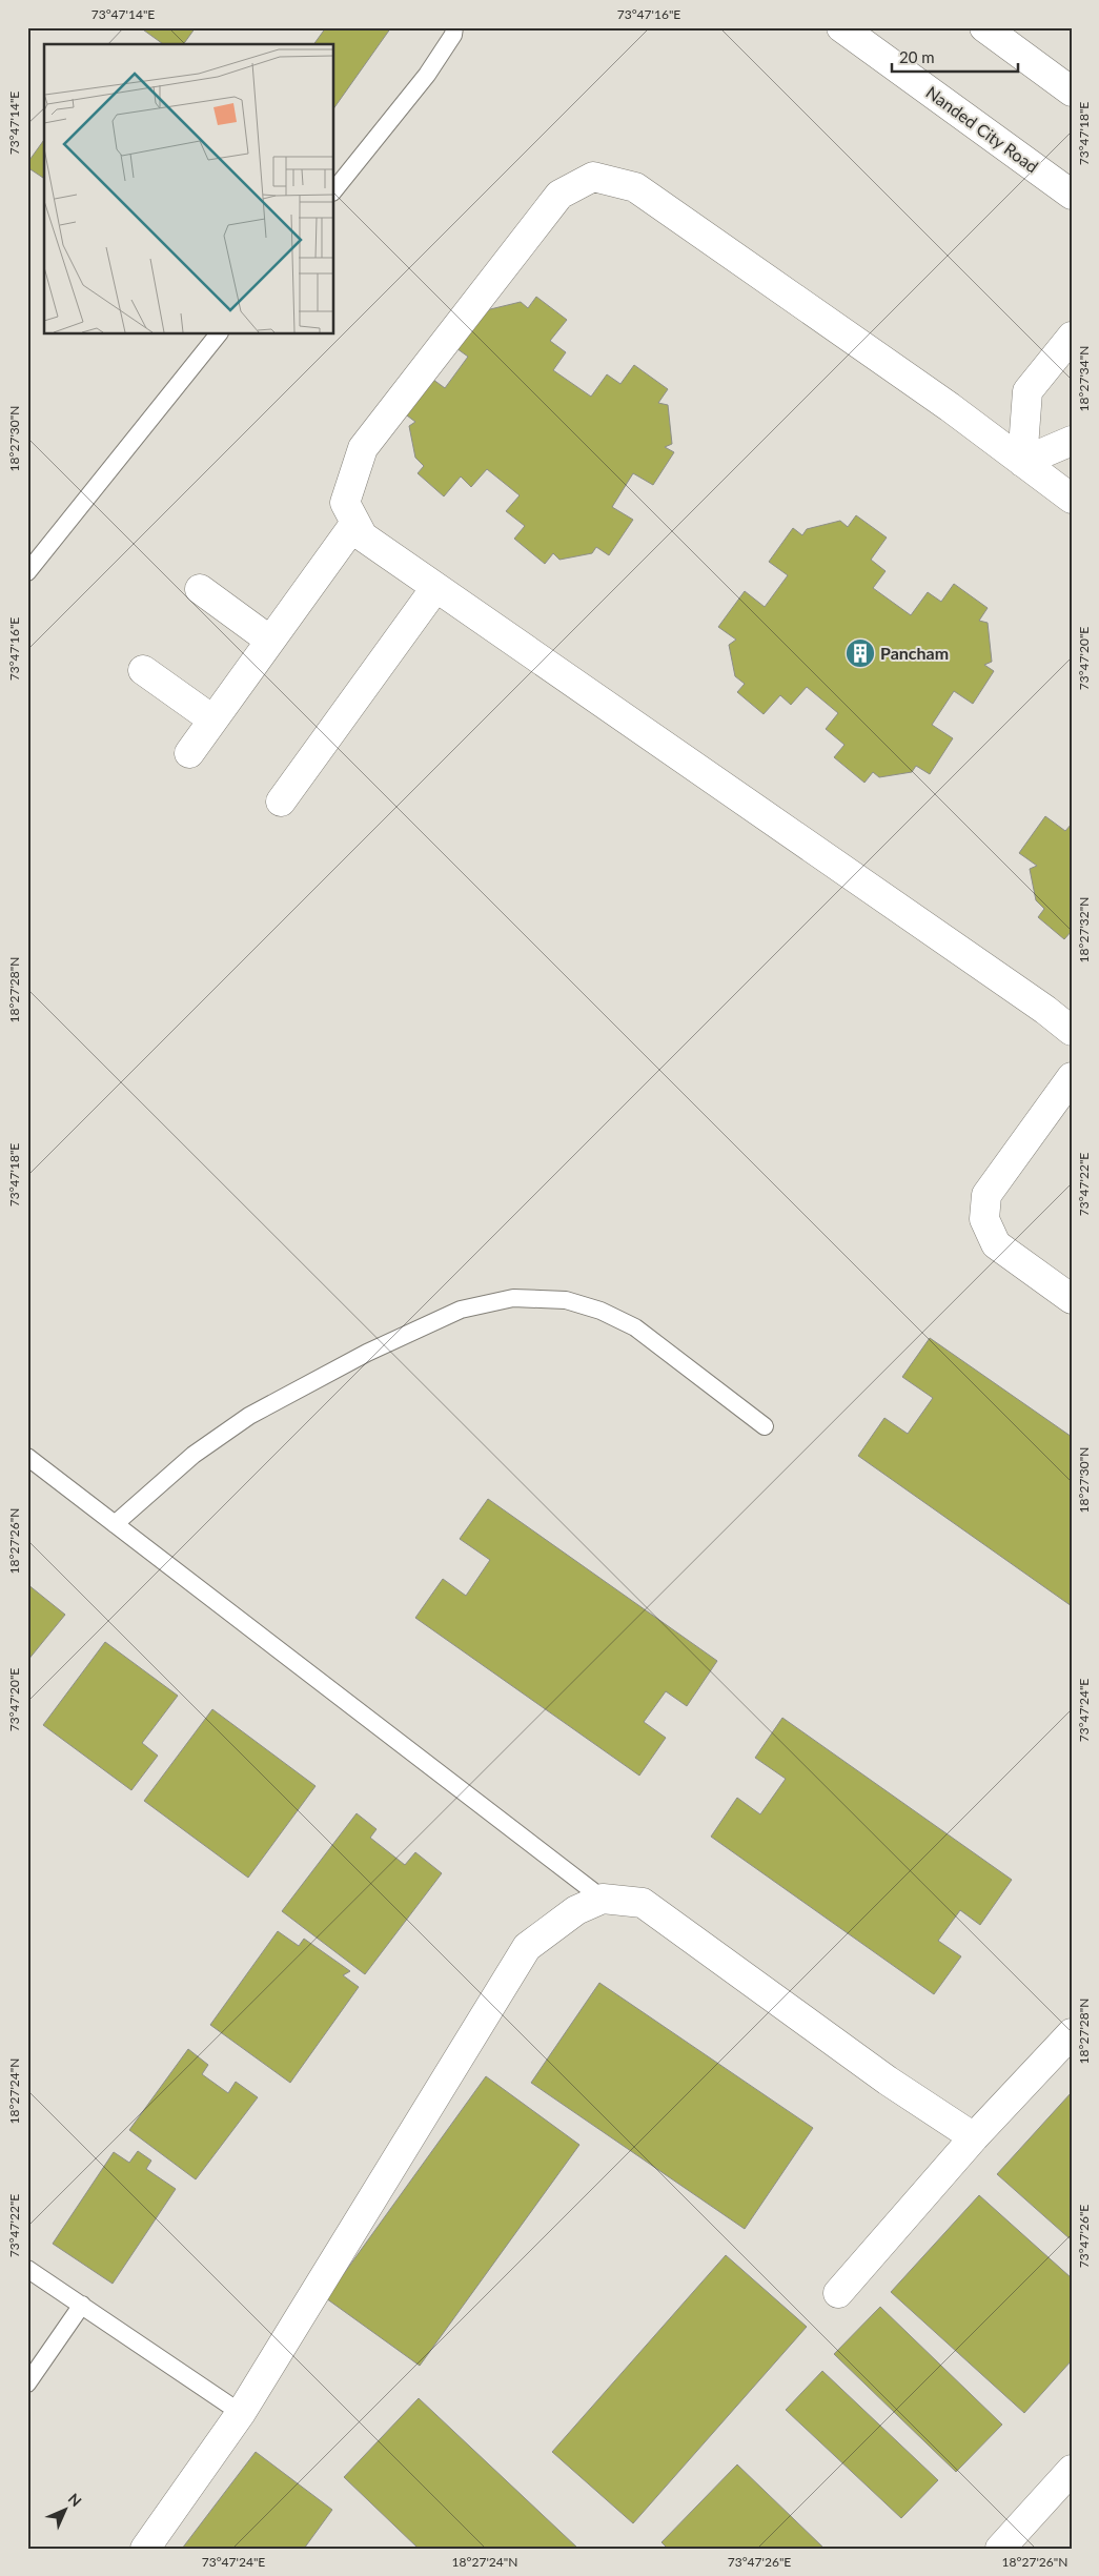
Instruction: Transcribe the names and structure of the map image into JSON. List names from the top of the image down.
{
  "streets": {
    "street": ["Nanded City Road"]
  },
  "places": {
    "building": ["Pancham"]
  },
  "scale_bar": "20 m",
  "north": "top right",
  "coordinates": [
    "73°47'14\"E",
    "73°47'16\"E",
    "73°47'18\"E",
    "18°27'34\"N",
    "18°27'30\"N",
    "73°47'20\"E",
    "18°27'32\"N",
    "18°27'28\"N",
    "73°47'22\"E",
    "18°27'26\"N",
    "73°47'24\"E",
    "18°27'24\"N",
    "73°47'26\"E"
  ]
}
